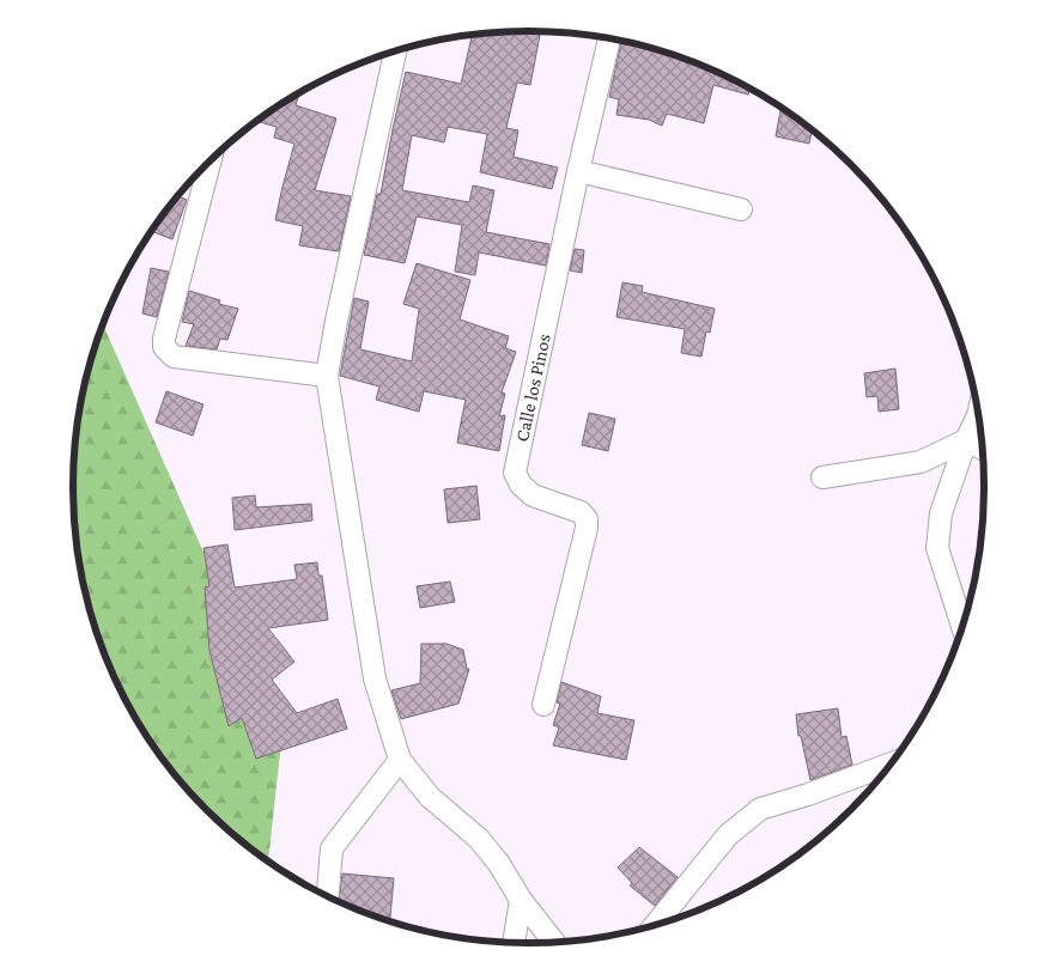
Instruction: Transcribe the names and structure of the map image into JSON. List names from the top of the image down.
{
  "streets": {
    "street": ["Calle los Pinos"]
  }
}
